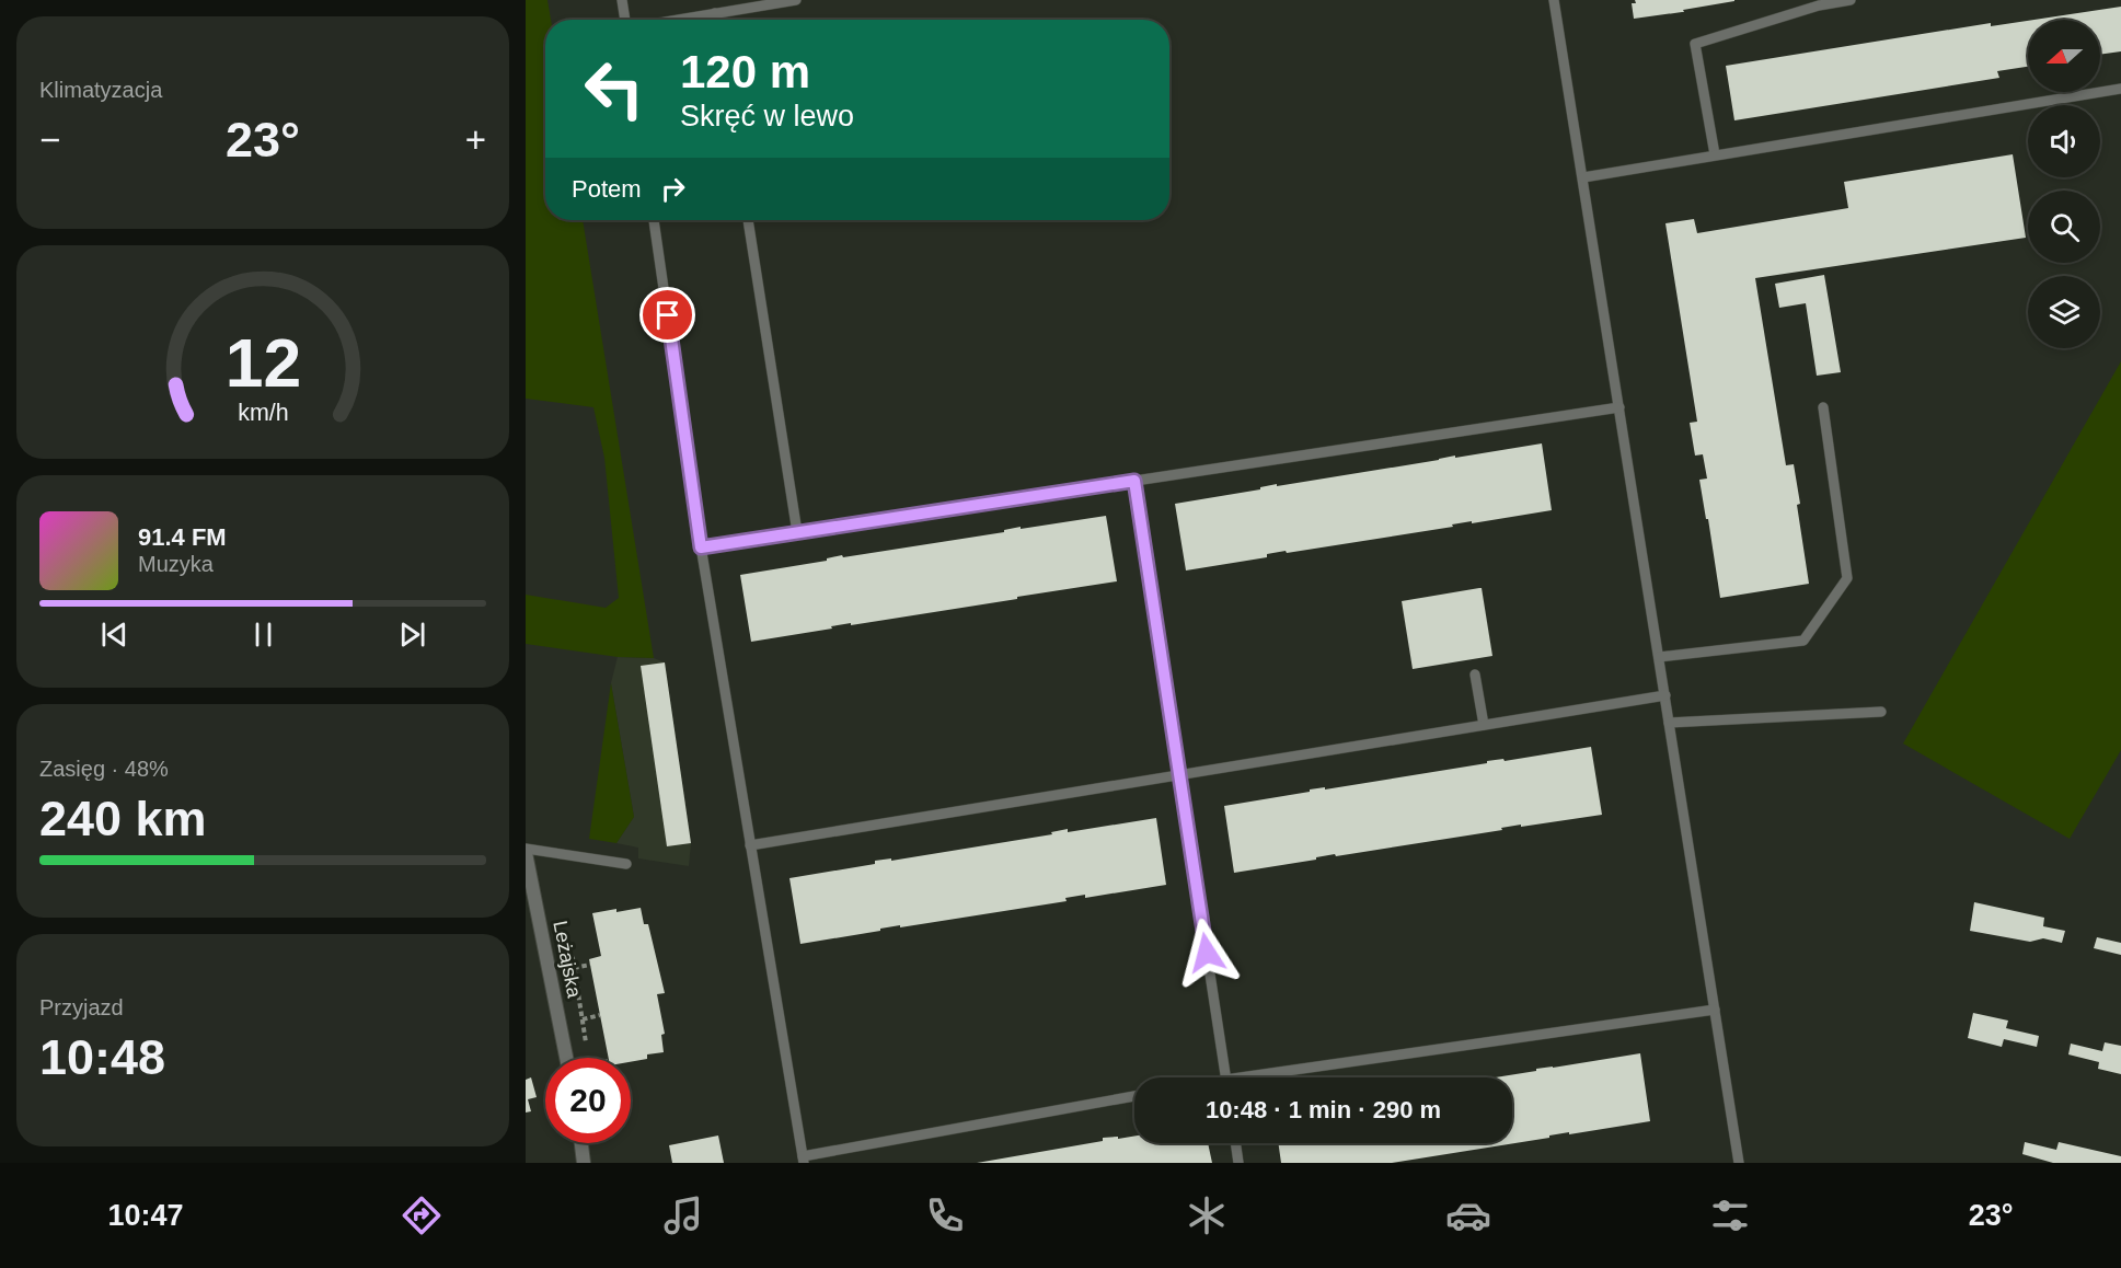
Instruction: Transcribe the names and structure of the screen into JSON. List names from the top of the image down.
{
  "streets": {
    "street": ["Leżajska"]
  },
  "north": "left",
  "page": {
    "tile": [
      "Klimatyzacja",
      ["Zasięg · 48%", "240 km"],
      ["Przyjazd", "10:48"]
    ],
    "turn": ["120 m", "Skręć w lewo"],
    "heat": ["−", "23°", "+"],
    "then": "Potem",
    "song": ["91.4 FM", "Muzyka"],
    "limit": "20",
    "trip": "10:48 · 1 min · 290 m",
    "tabs": ["10:47", "23°"],
    "gauge": ["12", "km/h"]
  }
}
